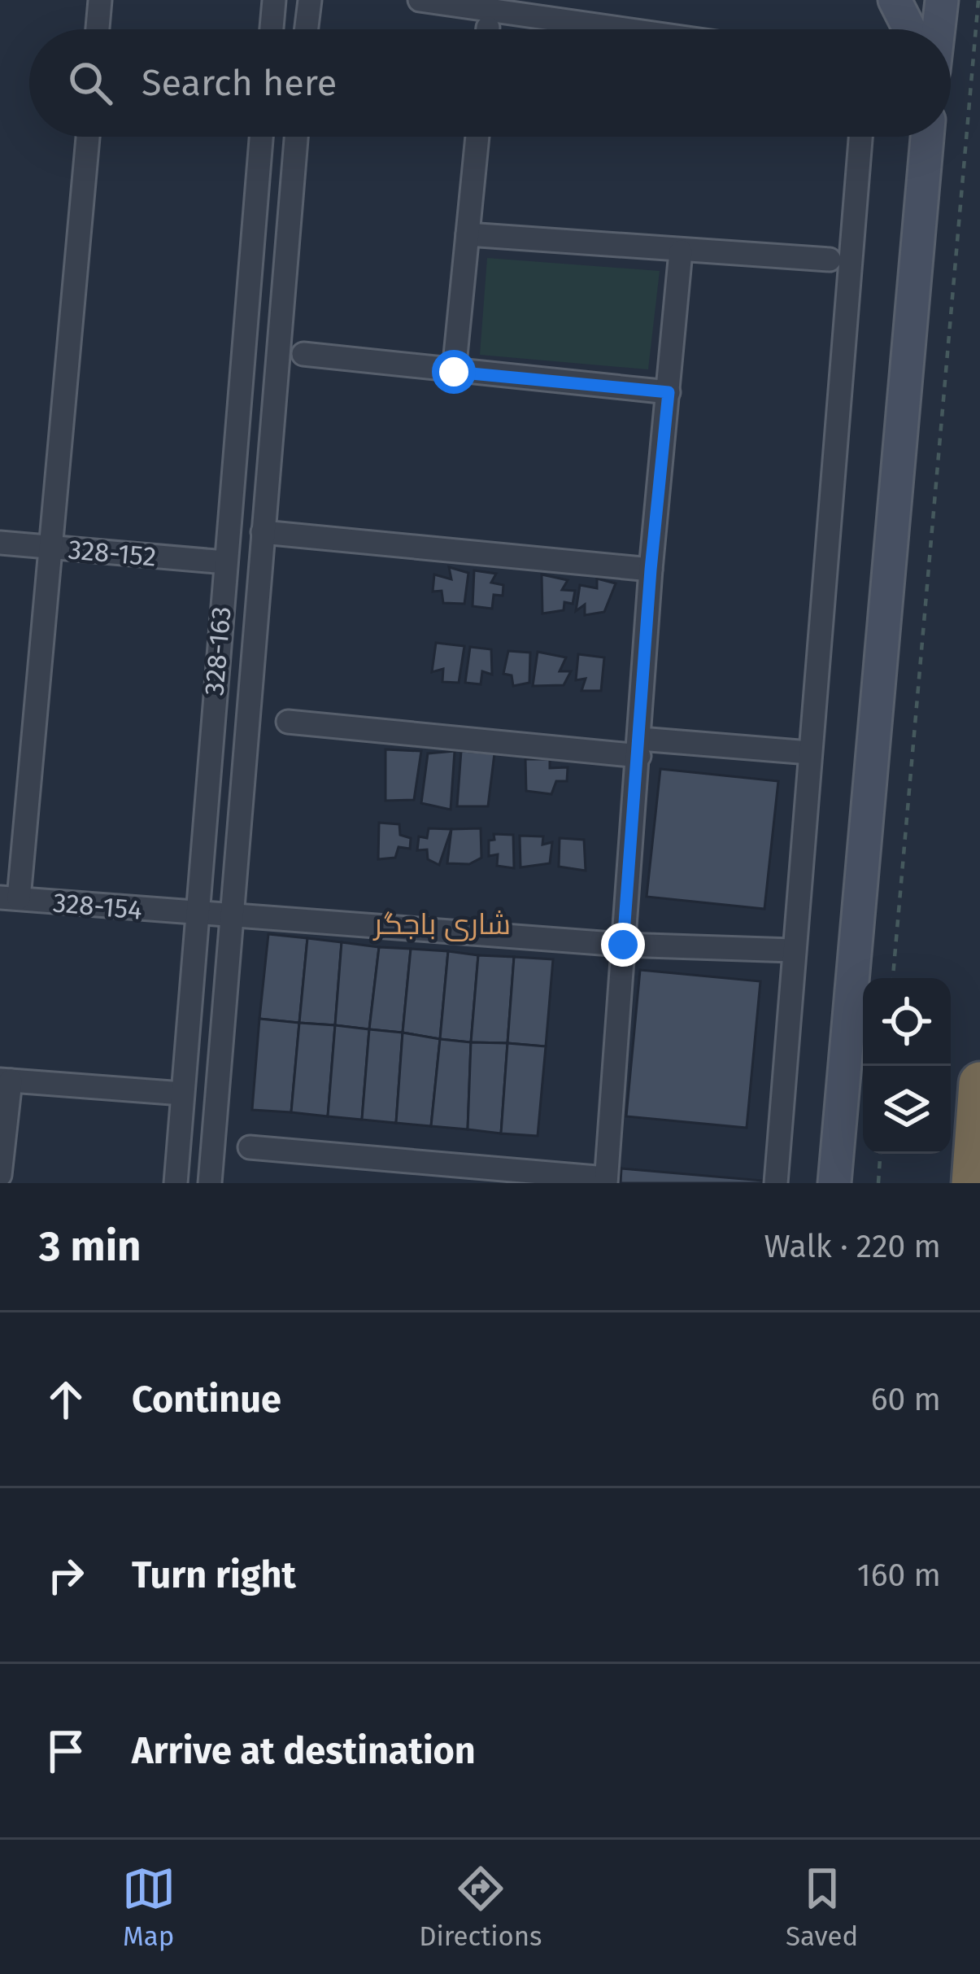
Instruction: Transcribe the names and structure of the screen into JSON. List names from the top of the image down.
{
  "streets": {
    "street": ["328-152", "328-163", "328-154"]
  },
  "crossings": [
    ["328-152", "328-163"],
    ["328-163", "328-154"]
  ],
  "districts": ["شاری باجگر"],
  "page": {
    "search": "Search here",
    "heading": ["3 min", "Walk · 220 m"],
    "list": [
      ["Continue", "60 m"],
      ["Turn right", "160 m"],
      "Arrive at destination"
    ],
    "nav": ["Map", "Directions", "Saved"]
  }
}
